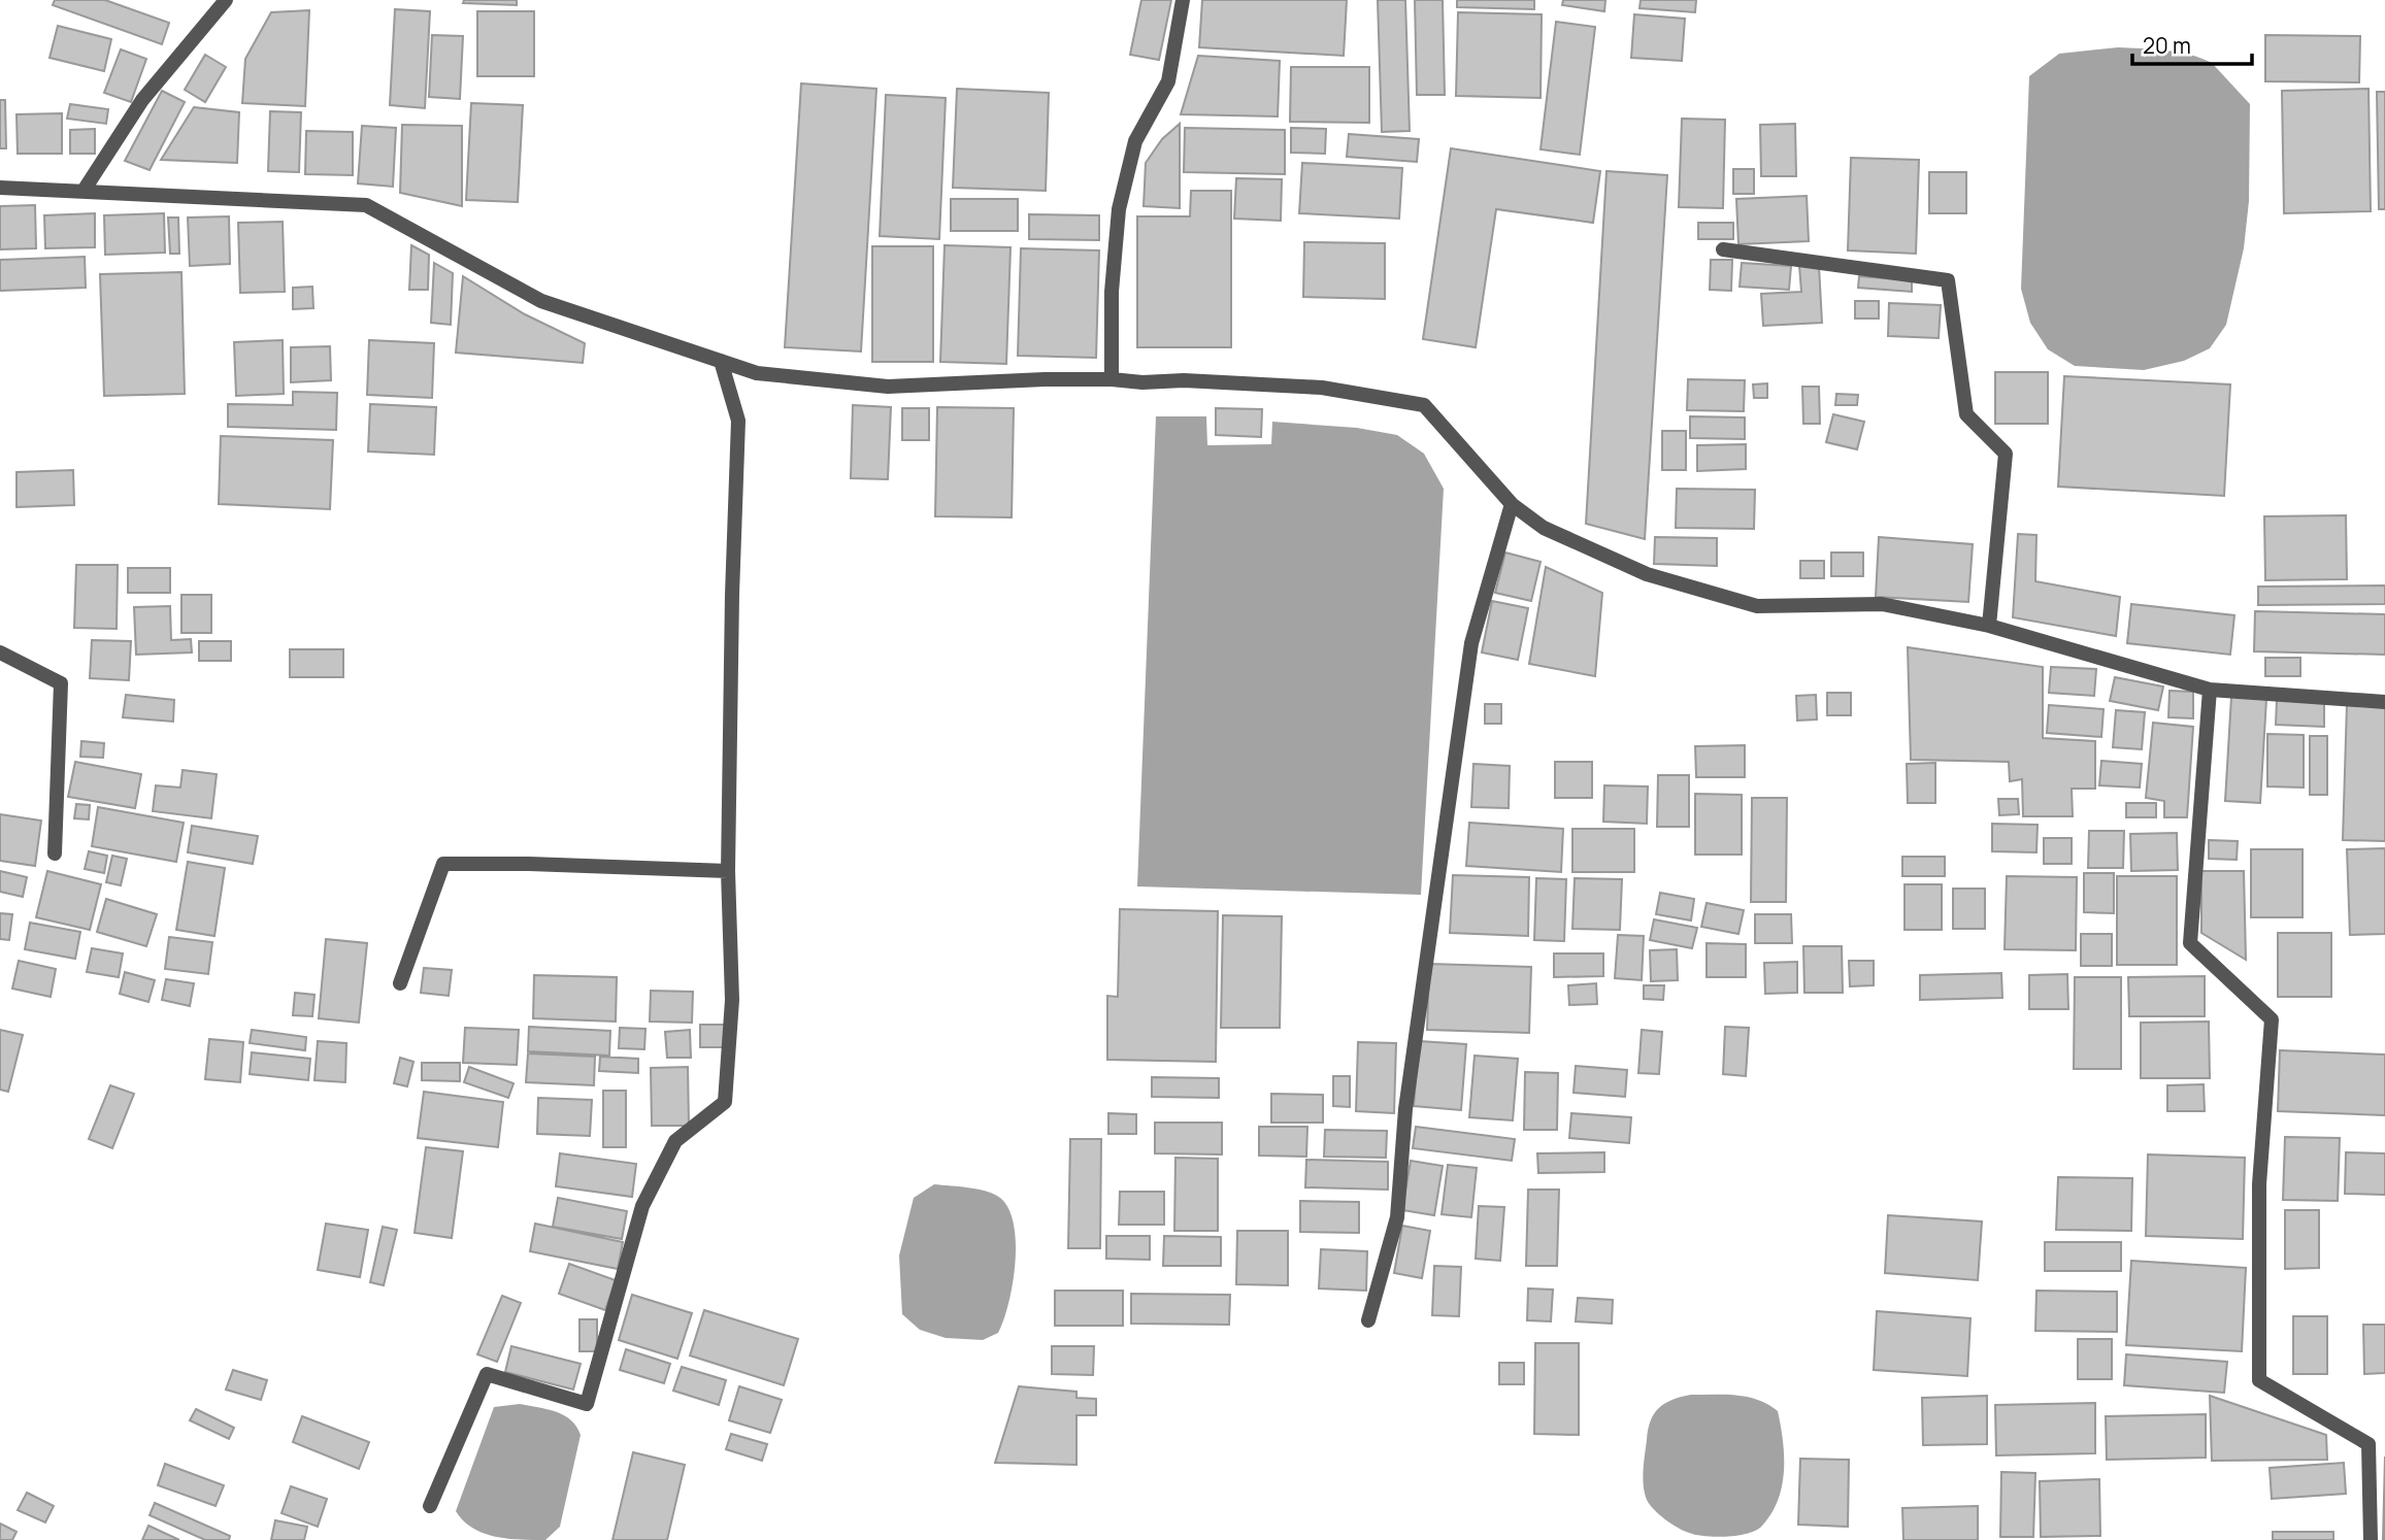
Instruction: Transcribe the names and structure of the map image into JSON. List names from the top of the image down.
{
  "scale_bar": "20 m"
}
